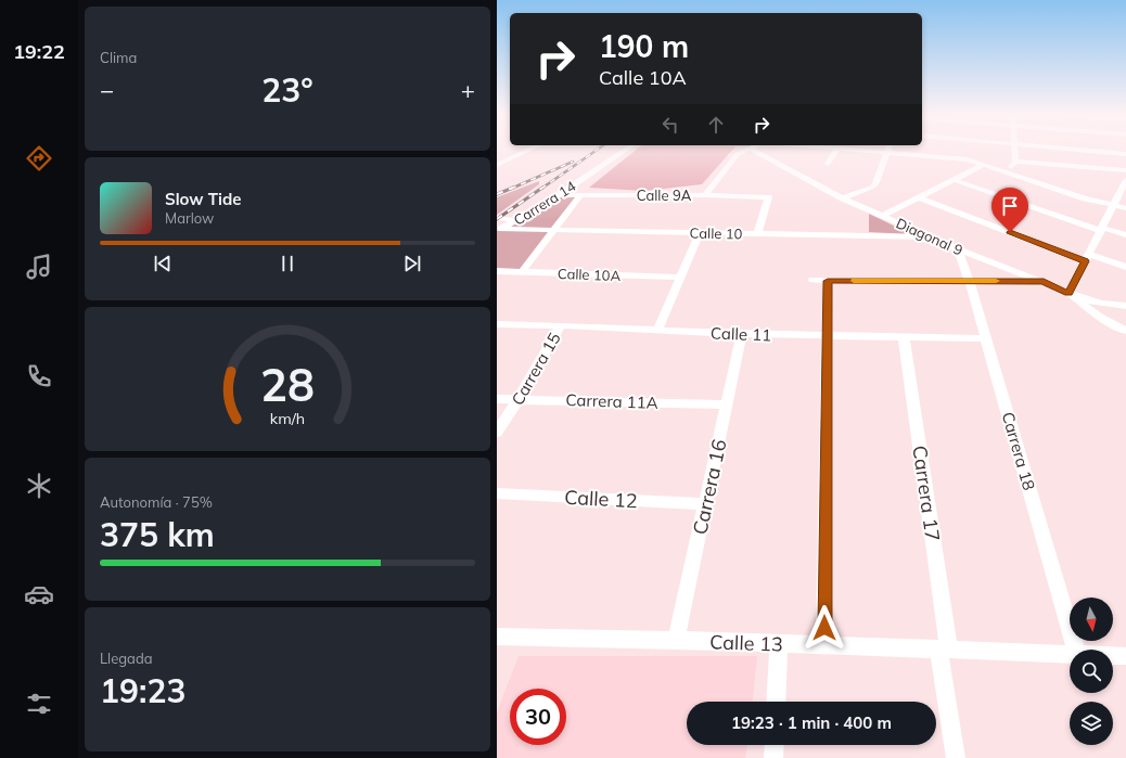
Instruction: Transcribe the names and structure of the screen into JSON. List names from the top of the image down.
{
  "streets": {
    "street": [
      "Calle 9A",
      "Carrera 14",
      "Calle 10",
      "Diagonal 9",
      "Calle 10A",
      "Calle 11",
      "Carrera 15",
      "Carrera 11A",
      "Carrera 18",
      "Carrera 16",
      "Carrera 17",
      "Calle 12",
      "Calle 13"
    ]
  },
  "crossings": [
    ["Calle 9A", "Carrera 14"],
    ["Calle 9A", "Calle 10"],
    ["Carrera 14", "Calle 10"],
    ["Calle 10", "Diagonal 9"],
    ["Diagonal 9", "Carrera 18"],
    ["Calle 11", "Carrera 15"],
    ["Calle 11", "Carrera 18"],
    ["Calle 11", "Carrera 16"],
    ["Calle 11", "Carrera 17"],
    ["Carrera 15", "Carrera 11A"],
    ["Carrera 11A", "Carrera 16"],
    ["Carrera 16", "Calle 12"],
    ["Carrera 16", "Calle 13"],
    ["Carrera 17", "Calle 13"]
  ],
  "north": "bottom",
  "page": {
    "tabs": "19:22",
    "tile": [
      "Clima",
      ["Autonomía · 75%", "375 km"],
      ["Llegada", "19:23"]
    ],
    "turn": ["190 m", "Calle 10A"],
    "heat": ["−", "23°", "+"],
    "song": ["Slow Tide", "Marlow"],
    "limit": "30",
    "trip": "19:23 · 1 min · 400 m",
    "gauge": ["28", "km/h"]
  }
}
